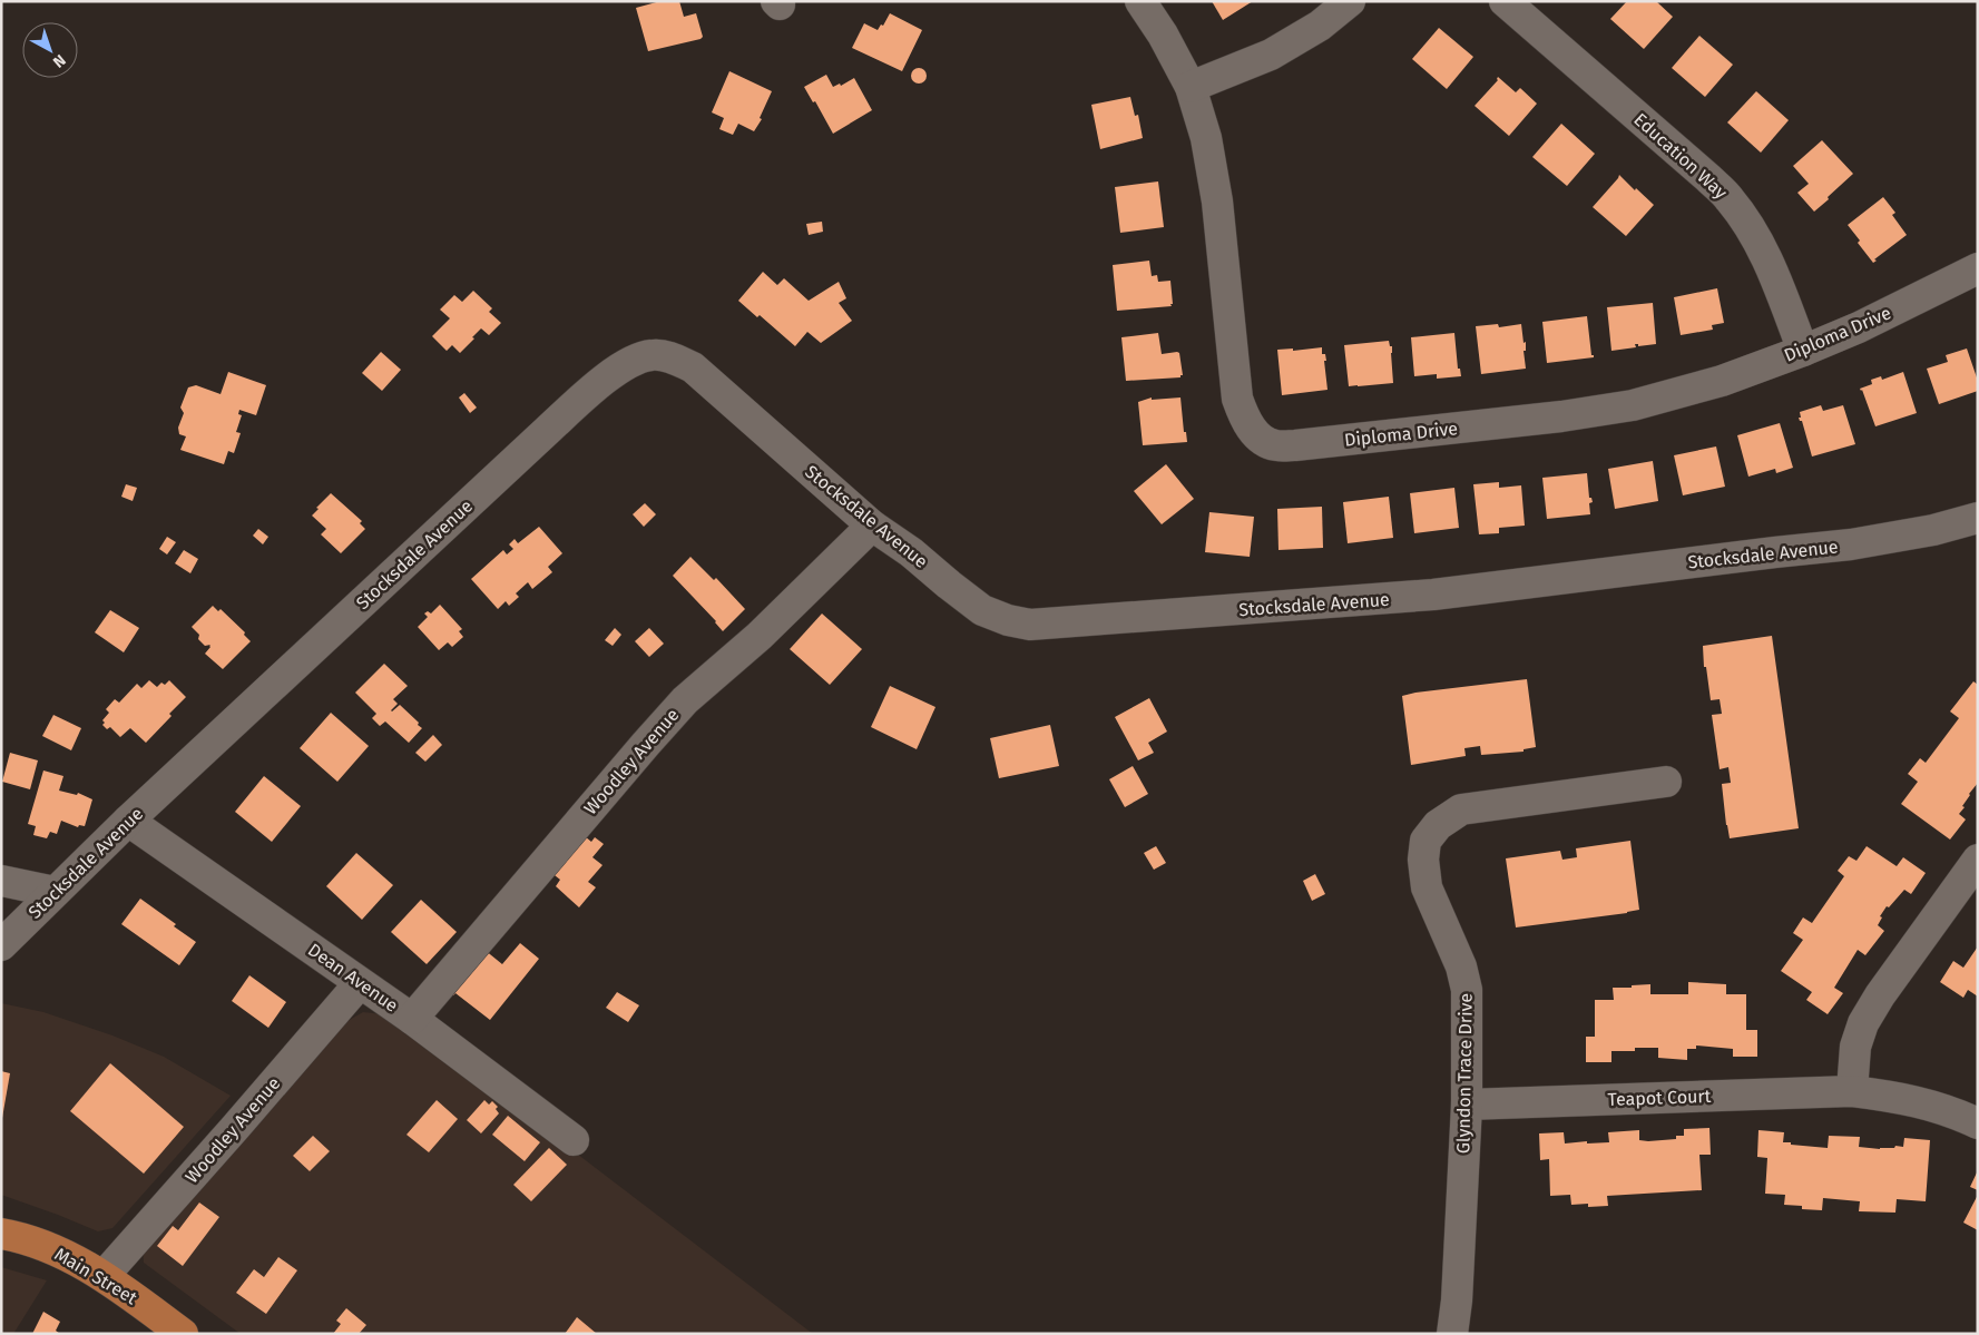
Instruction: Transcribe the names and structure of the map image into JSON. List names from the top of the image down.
{
  "streets": {
    "main road": ["Main Street"],
    "street": [
      "Education Way",
      "Diploma Drive",
      "Stocksdale Avenue",
      "Woodley Avenue",
      "Dean Avenue",
      "Glyndon Trace Drive",
      "Teapot Court"
    ]
  },
  "crossings": [
    ["Education Way", "Diploma Drive"],
    ["Stocksdale Avenue", "Woodley Avenue"],
    ["Stocksdale Avenue", "Dean Avenue"],
    ["Woodley Avenue", "Dean Avenue"],
    ["Woodley Avenue", "Main Street"],
    ["Glyndon Trace Drive", "Teapot Court"]
  ],
  "north": "bottom right"
}
